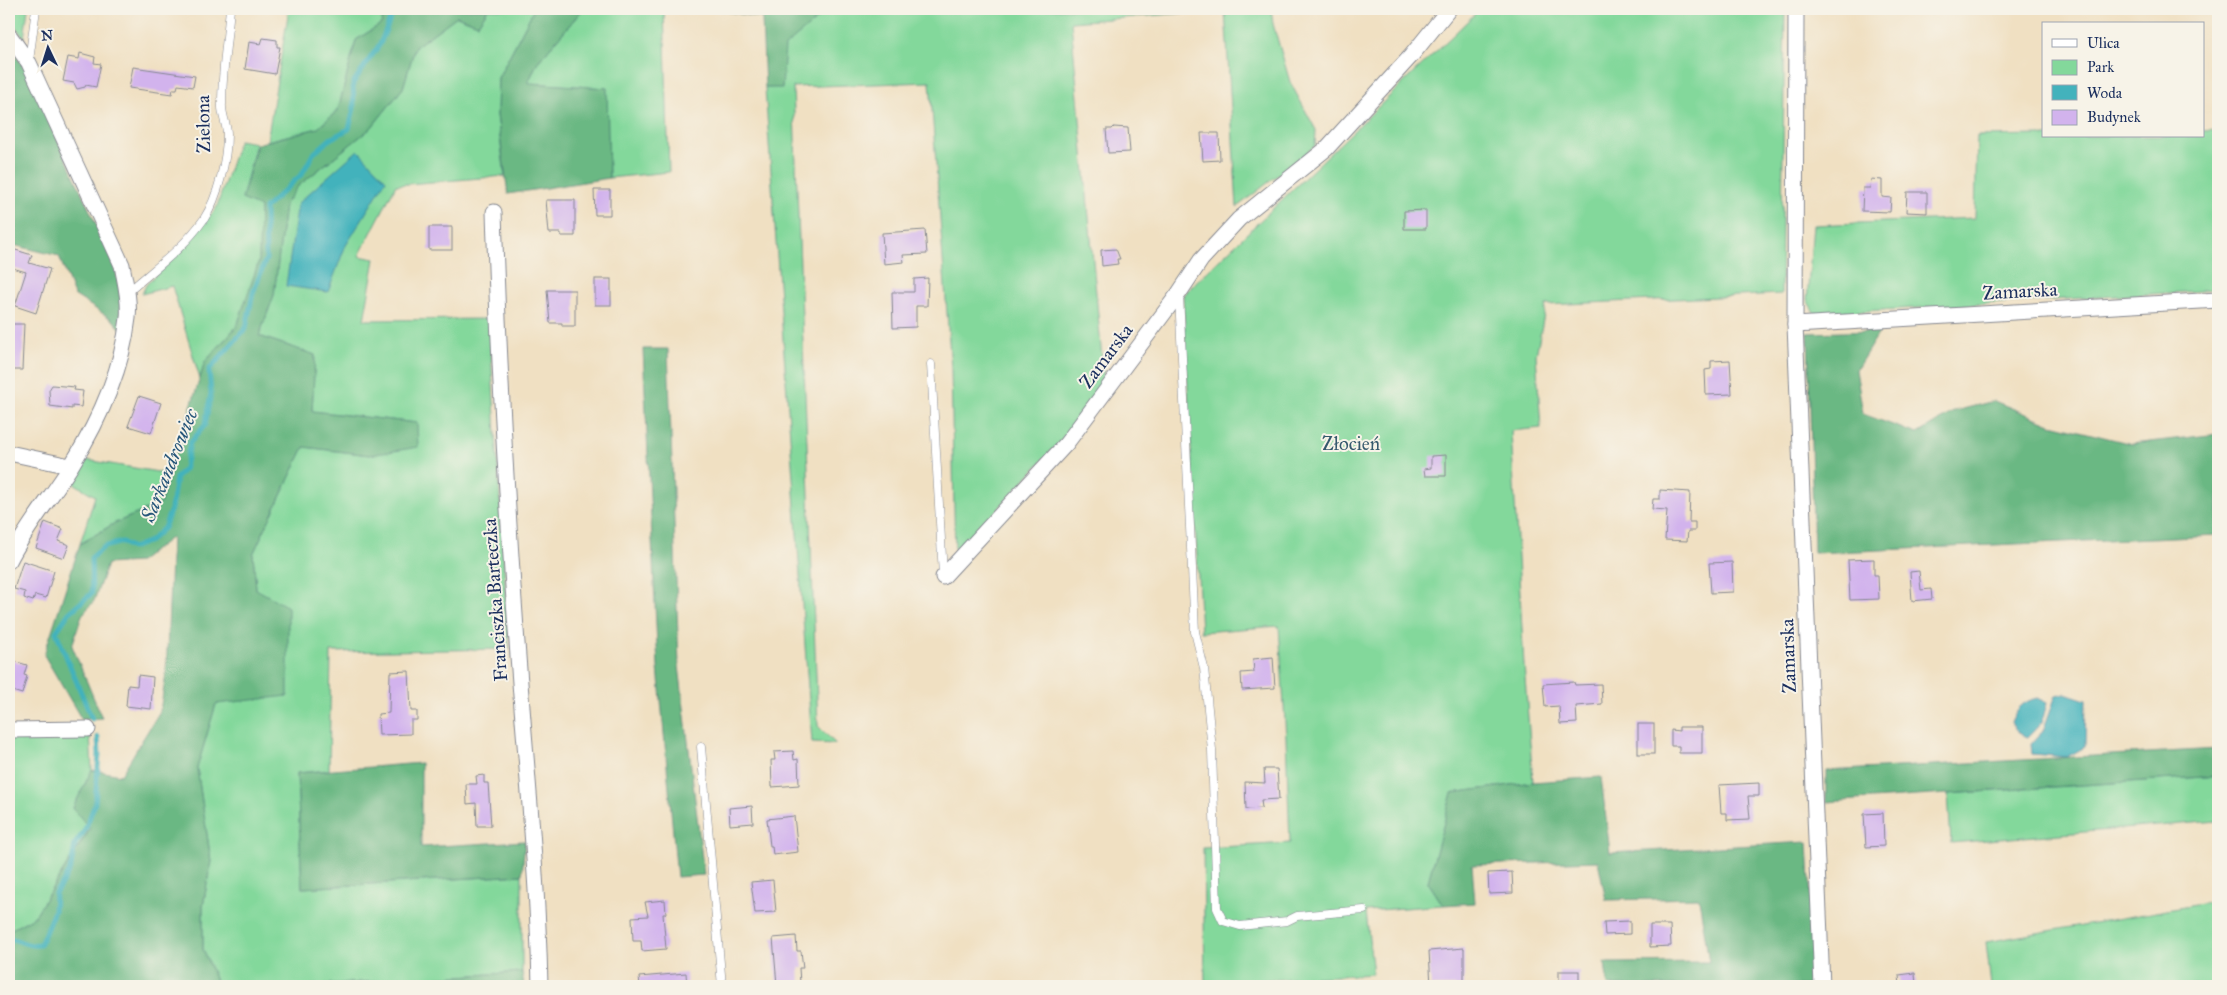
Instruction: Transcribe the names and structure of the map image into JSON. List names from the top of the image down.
{
  "streets": {
    "street": ["Zamarska", "Franciszka Barteczka"],
    "lane": ["Zielona"]
  },
  "water": ["Sarkandrowiec"],
  "parks": ["Złocień"],
  "legend": [
    "Ulica",
    "Park",
    "Woda",
    "Budynek"
  ],
  "north": "top"
}
